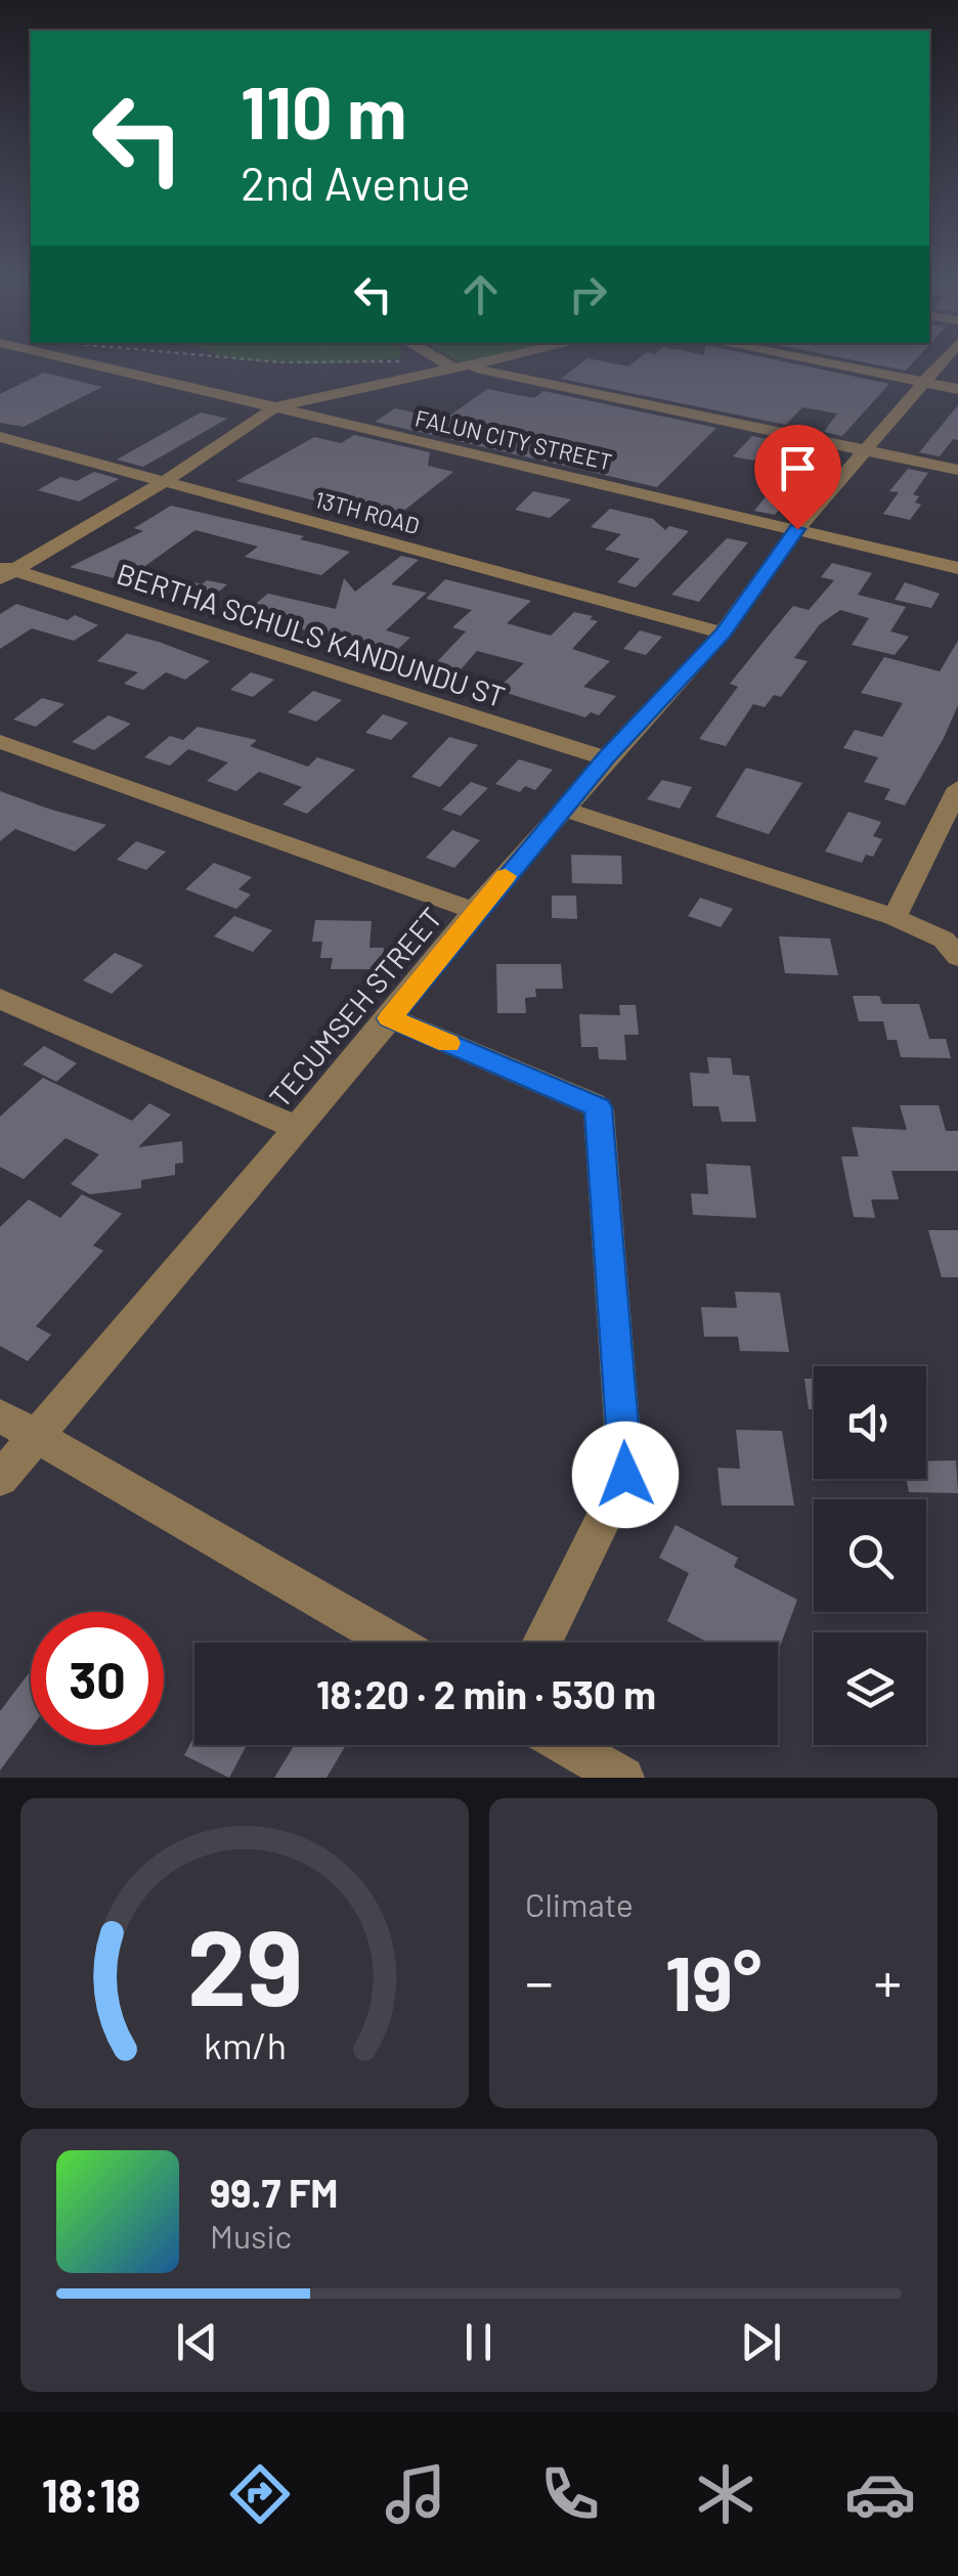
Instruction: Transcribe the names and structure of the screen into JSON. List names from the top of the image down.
{
  "streets": {
    "street": [
      "FALUN CITY STREET",
      "13TH ROAD",
      "BERTHA SCHULS KANDUNDU ST",
      "TECUMSEH STREET"
    ]
  },
  "crossings": [
    ["FALUN CITY STREET", "TECUMSEH STREET"],
    ["13TH ROAD", "TECUMSEH STREET"],
    ["BERTHA SCHULS KANDUNDU ST", "TECUMSEH STREET"]
  ],
  "page": {
    "turn": ["110 m", "2nd Avenue"],
    "limit": "30",
    "trip": "18:20 · 2 min · 530 m",
    "tile": "Climate",
    "heat": ["−", "19°", "+"],
    "song": ["99.7 FM", "Music"],
    "tabs": "18:18",
    "gauge": ["29", "km/h"]
  }
}
